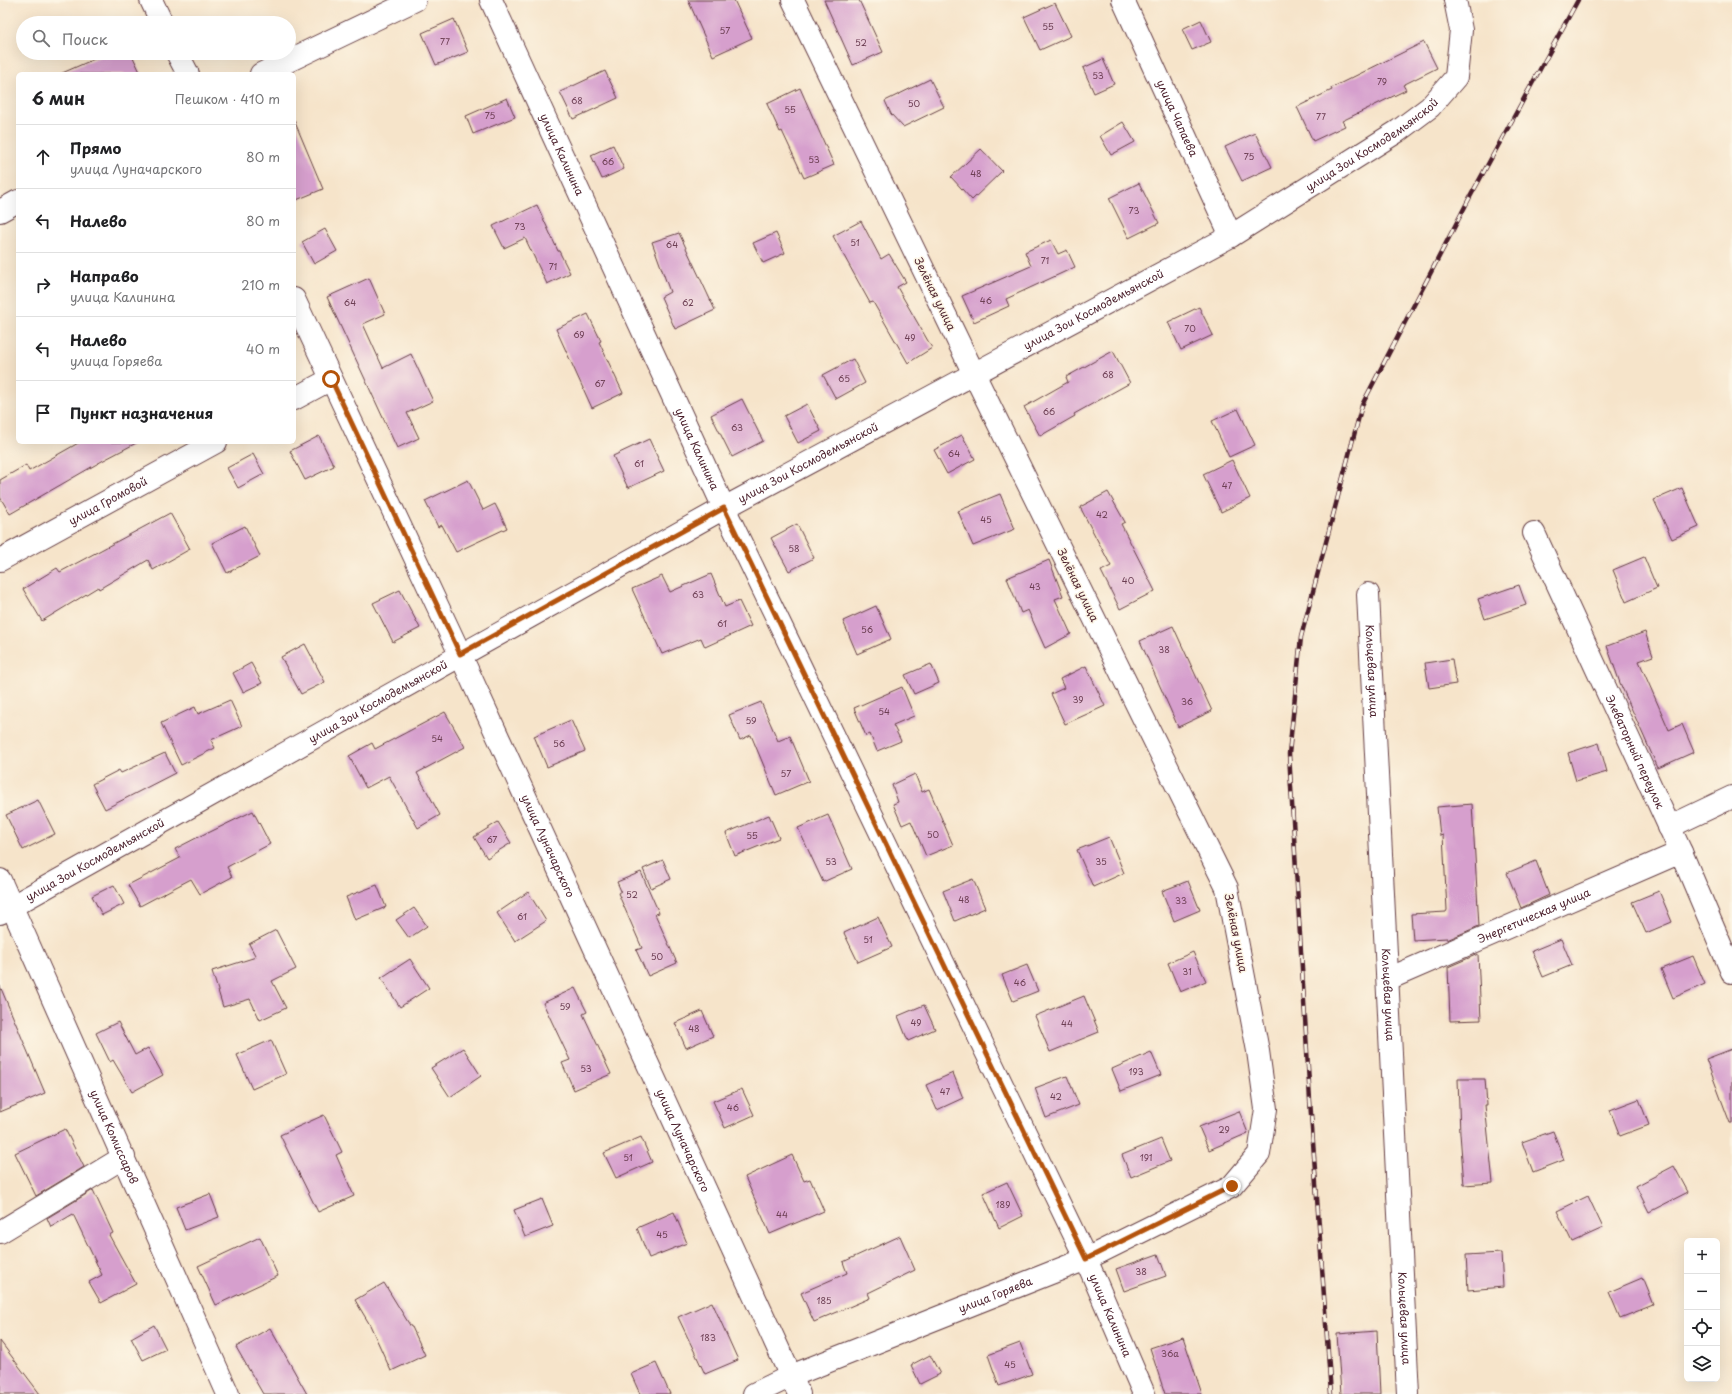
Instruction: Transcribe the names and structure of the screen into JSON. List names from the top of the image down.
{
  "streets": {
    "street": [
      "улица Чапаева",
      "улица Зои Космодемьянской",
      "улица Калинина",
      "Зелёная улица",
      "улица Громовой",
      "Кольцевая улица",
      "Элеваторный переулок",
      "улица Луначарского",
      "Энергетическая улица",
      "улица Комиссаров",
      "улица Горяева"
    ]
  },
  "crossings": [
    ["улица Чапаева", "улица Зои Космодемьянской"],
    ["улица Зои Космодемьянской", "улица Калинина"],
    ["улица Зои Космодемьянской", "Зелёная улица"],
    ["улица Зои Космодемьянской", "улица Луначарского"],
    ["улица Зои Космодемьянской", "улица Комиссаров"],
    ["улица Калинина", "улица Горяева"],
    ["Зелёная улица", "улица Горяева"],
    ["Кольцевая улица", "Энергетическая улица"],
    ["Элеваторный переулок", "Энергетическая улица"],
    ["улица Луначарского", "улица Горяева"]
  ],
  "house_numbers": [
    "55",
    "57",
    "77",
    "52",
    "53",
    "79",
    "68",
    "50",
    "55",
    "75",
    "77",
    "75",
    "53",
    "66",
    "48",
    "73",
    "73",
    "51",
    "64",
    "71",
    "71",
    "46",
    "64",
    "62",
    "70",
    "69",
    "49",
    "68",
    "65",
    "67",
    "66",
    "63",
    "64",
    "61",
    "47",
    "42",
    "45",
    "58",
    "40",
    "43",
    "63",
    "61",
    "56",
    "38",
    "39",
    "36",
    "54",
    "59",
    "54",
    "56",
    "57",
    "50",
    "55",
    "67",
    "53",
    "35",
    "52",
    "48",
    "33",
    "61",
    "51",
    "50",
    "31",
    "46",
    "59",
    "49",
    "44",
    "48",
    "53",
    "193",
    "47",
    "42",
    "46",
    "29",
    "51",
    "191",
    "189",
    "44",
    "45",
    "38",
    "185",
    "183",
    "36а",
    "45"
  ],
  "page": {
    "search": "Поиск",
    "heading": ["6 мин", "Пешком · 410 m"],
    "list": [
      ["Прямо", "улица Луначарского", "80 m"],
      ["Налево", "80 m"],
      ["Направо", "улица Калинина", "210 m"],
      ["Налево", "улица Горяева", "40 m"],
      "Пункт назначения"
    ],
    "map_buttons": ["+", "−"]
  }
}
